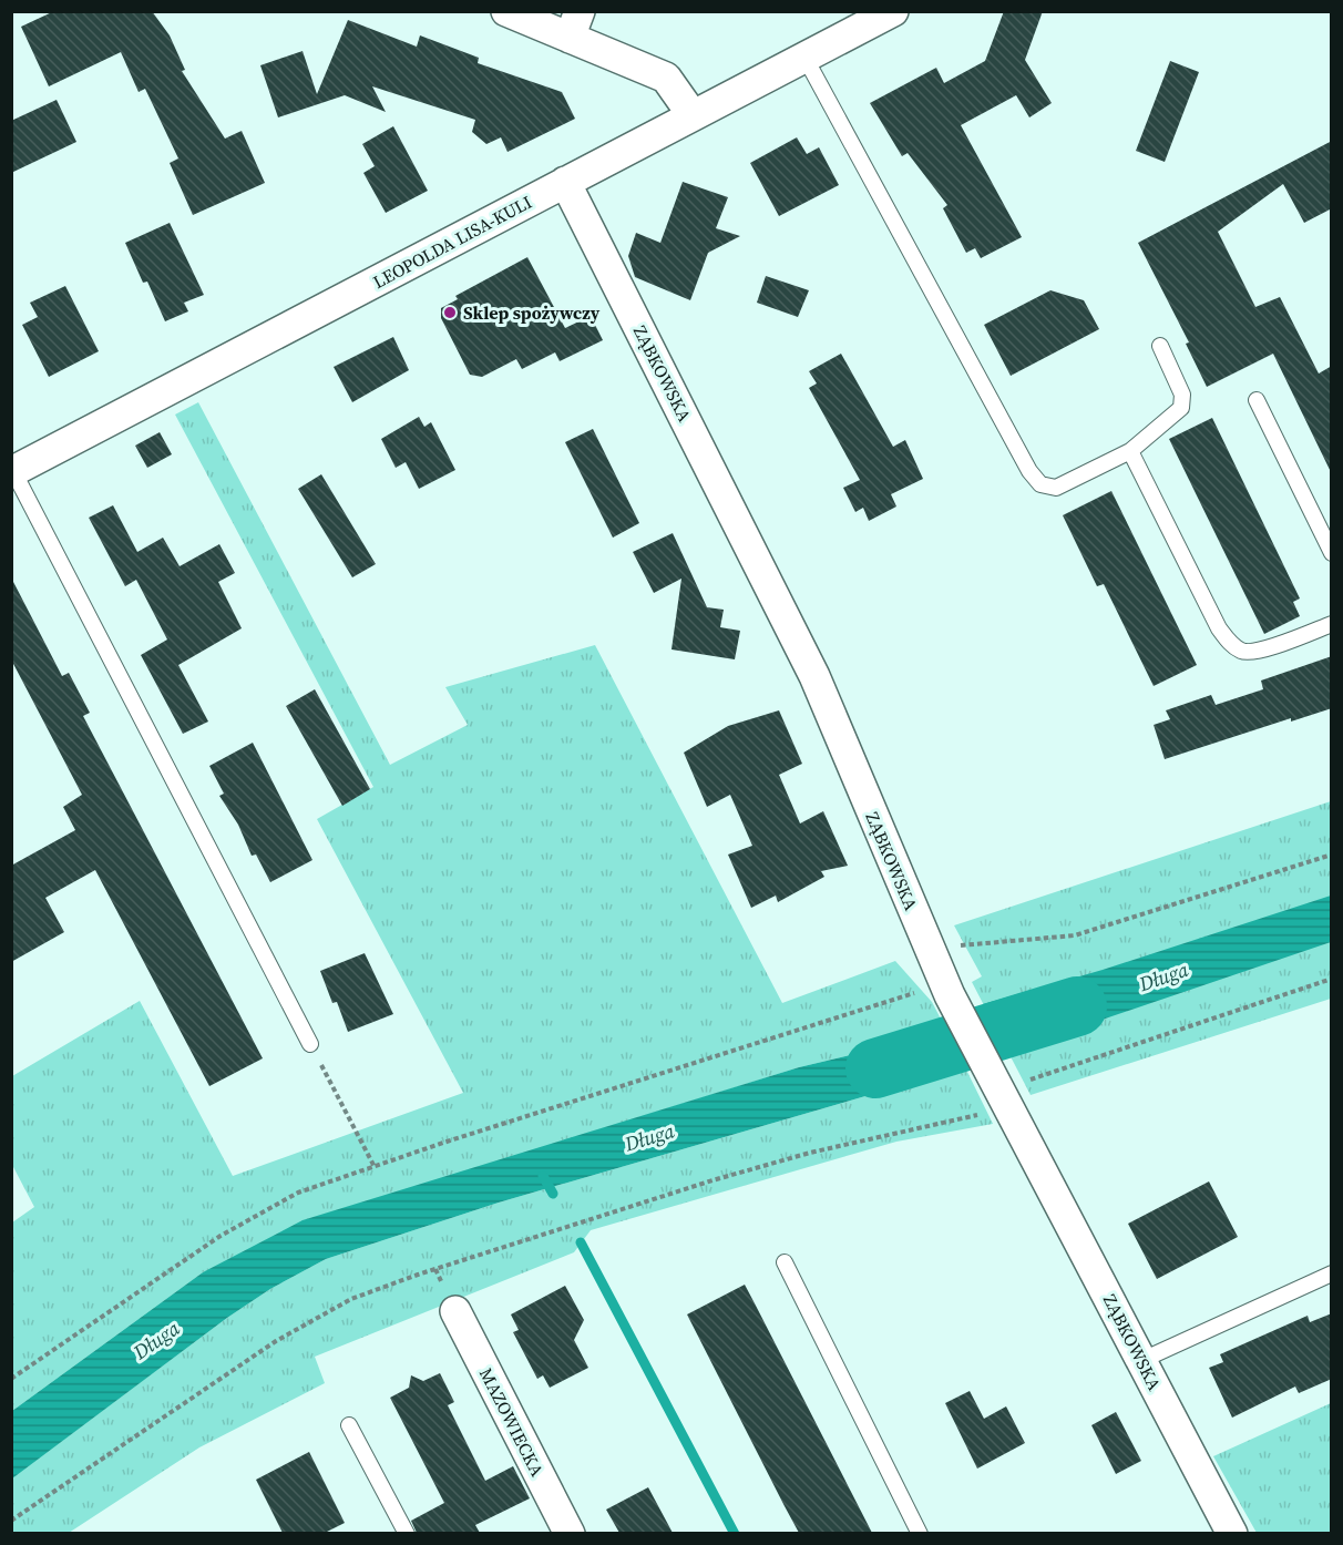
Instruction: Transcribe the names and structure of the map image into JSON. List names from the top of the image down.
{
  "streets": {
    "street": ["LEOPOLDA LISA-KULI", "ZĄBKOWSKA", "MAZOWIECKA"]
  },
  "crossings": [
    ["LEOPOLDA LISA-KULI", "ZĄBKOWSKA"]
  ],
  "water": ["Długa"],
  "places": ["Sklep spożywczy"]
}
